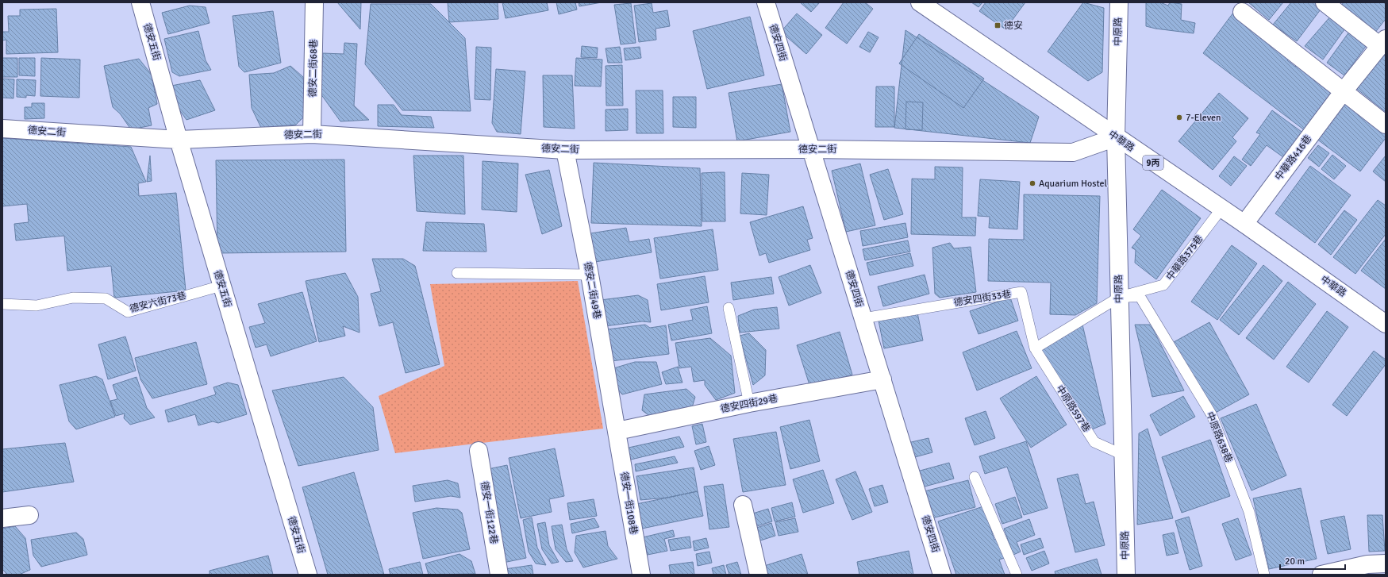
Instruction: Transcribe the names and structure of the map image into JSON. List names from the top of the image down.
{
  "streets": {
    "street": [
      "中原路",
      "德安五街",
      "德安四街",
      "德安二街68巷",
      "德安二街",
      "中華路",
      "中華路416巷",
      "9丙",
      "德安二街49巷",
      "德安四街29巷",
      "德安一街108巷",
      "德安一街122巷"
    ],
    "lane": [
      "中華路375巷",
      "德安四街33巷",
      "德安六街73巷",
      "中原路597巷",
      "中原路638巷"
    ]
  },
  "crossings": [
    ["中原路", "德安二街"],
    ["中原路", "中華路"],
    ["中原路", "中華路375巷"],
    ["中原路", "中原路597巷"],
    ["中原路", "中原路638巷"],
    ["德安五街", "德安二街"],
    ["德安五街", "德安六街73巷"],
    ["德安四街", "德安二街"],
    ["德安四街", "德安四街33巷"],
    ["德安四街", "德安四街29巷"],
    ["德安二街68巷", "德安二街"],
    ["德安二街", "中華路"],
    ["德安二街", "德安二街49巷"],
    ["中華路", "中華路416巷"],
    ["中華路", "中華路375巷"],
    ["中華路375巷", "中原路638巷"],
    ["德安二街49巷", "德安四街29巷"],
    ["德安二街49巷", "德安一街108巷"],
    ["德安四街33巷", "中原路597巷"],
    ["德安四街29巷", "德安一街108巷"]
  ],
  "places": {
    "transit": ["德安"],
    "other": ["7-Eleven", "Aquarium Hostel"]
  },
  "scale_bar": "20 m"
}
